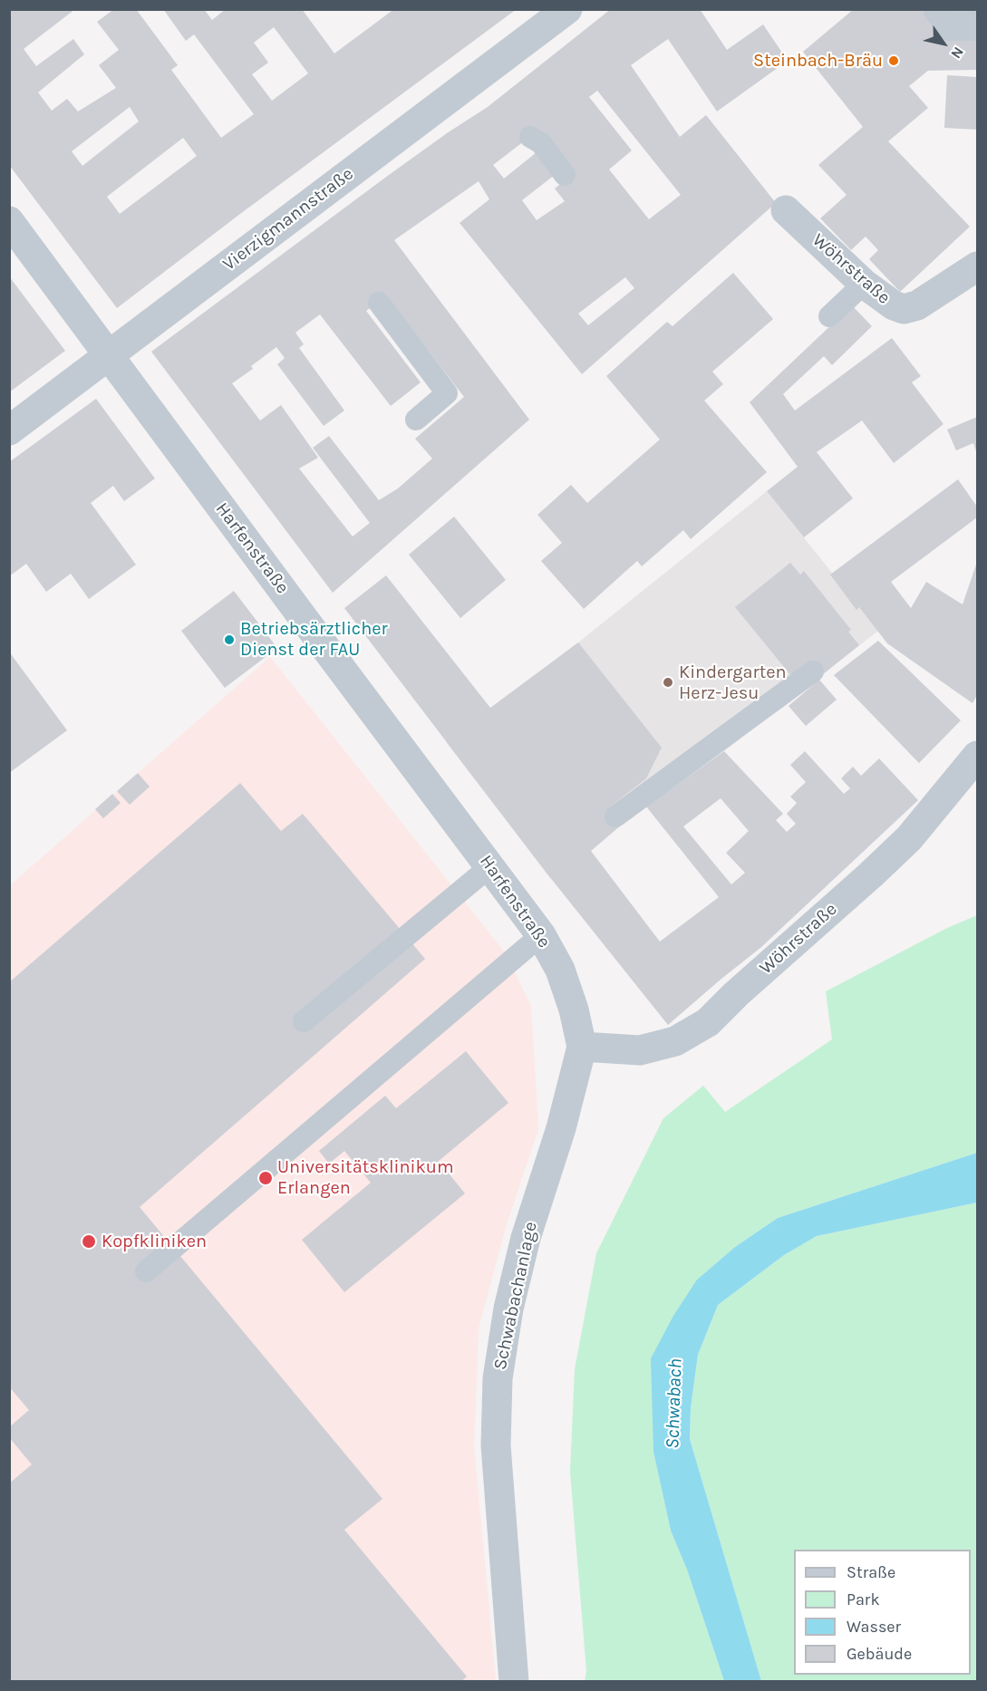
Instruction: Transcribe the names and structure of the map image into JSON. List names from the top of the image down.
{
  "streets": {
    "street": [
      "Vierzigmannstraße",
      "Wöhrstraße",
      "Harfenstraße",
      "Schwabachanlage"
    ]
  },
  "crossings": [
    ["Vierzigmannstraße", "Harfenstraße"],
    ["Wöhrstraße", "Harfenstraße"],
    ["Wöhrstraße", "Schwabachanlage"],
    ["Harfenstraße", "Schwabachanlage"]
  ],
  "water": ["Schwabach"],
  "places": [
    "Steinbach-Bräu",
    "Betriebsärztlicher Dienst der FAU",
    "Kindergarten Herz-Jesu",
    "Universitätsklinikum Erlangen",
    "Kopfkliniken"
  ],
  "legend": [
    "Straße",
    "Park",
    "Wasser",
    "Gebäude"
  ],
  "north": "bottom right"
}
